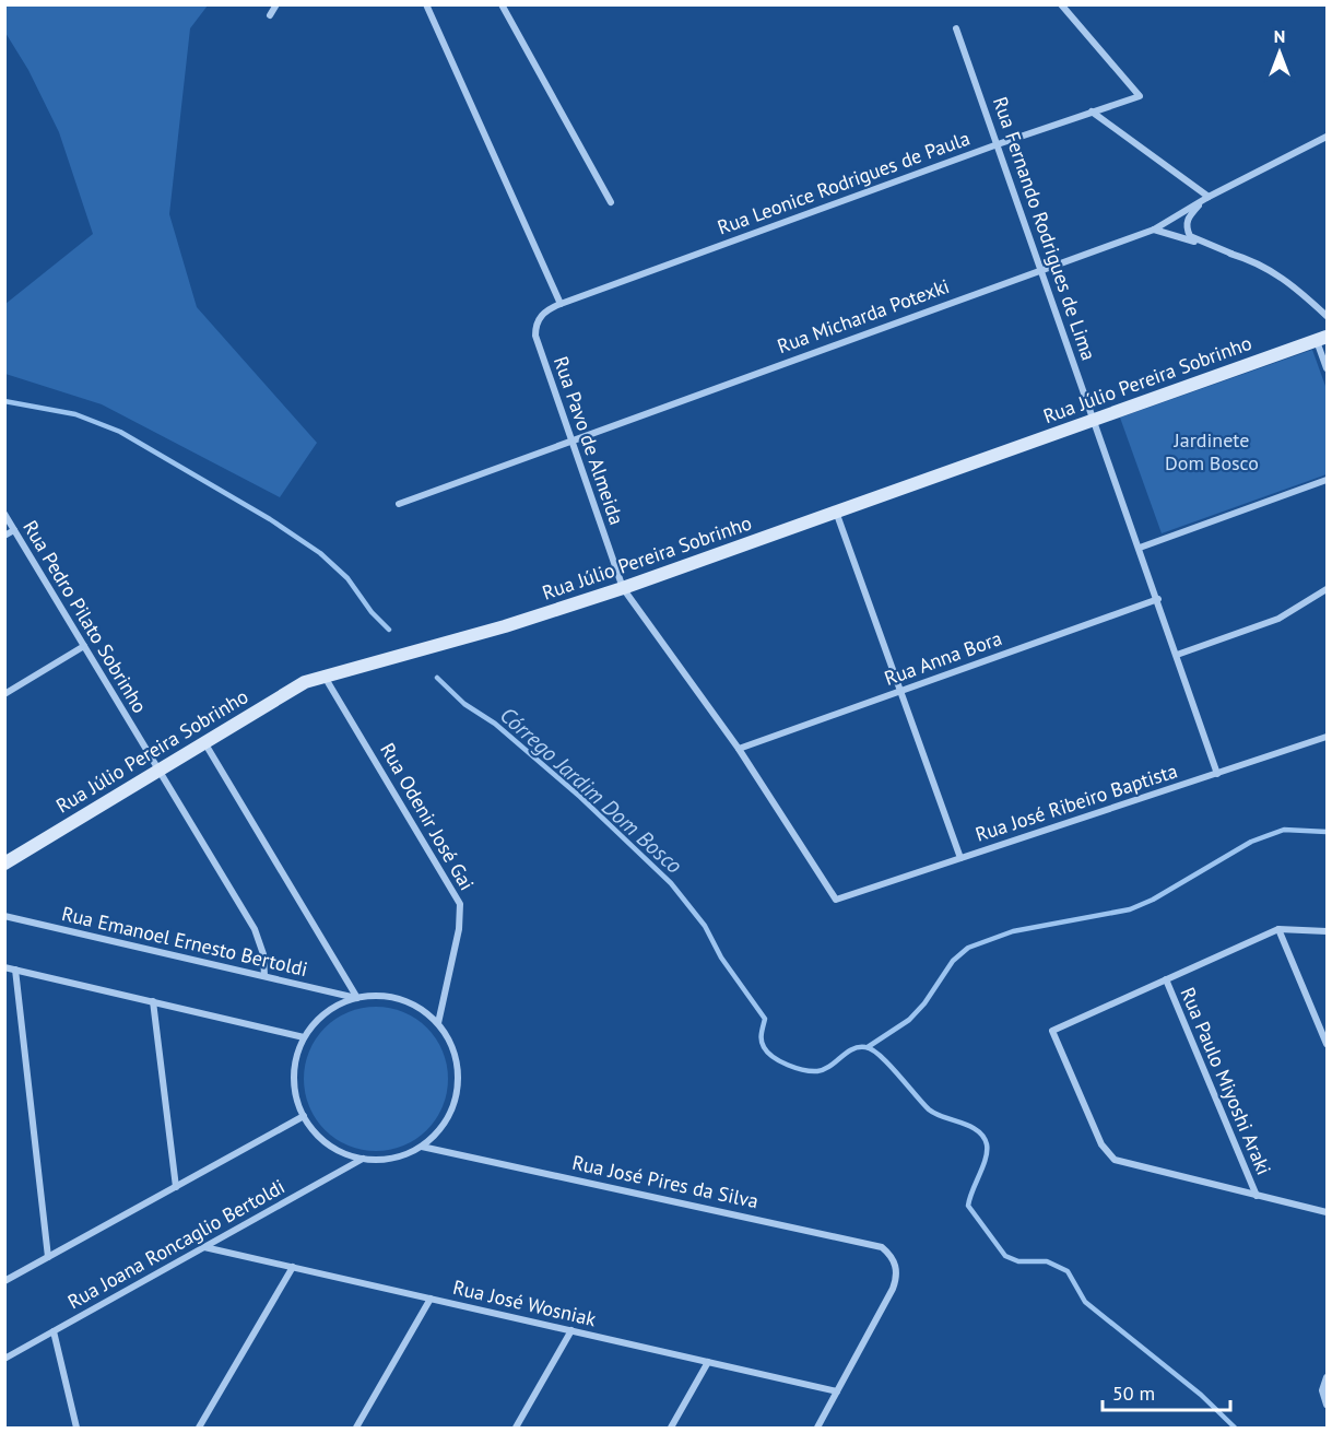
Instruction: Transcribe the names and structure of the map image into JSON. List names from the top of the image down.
{
  "streets": {
    "main road": ["Rua Júlio Pereira Sobrinho"],
    "street": [
      "Rua Leonice Rodrigues de Paula",
      "Rua Fernando Rodrigues de Lima",
      "Rua Micharda Potexki",
      "Rua Pavo de Almeida",
      "Rua Pedro Pilato Sobrinho",
      "Rua Anna Bora",
      "Rua José Ribeiro Baptista",
      "Rua Odenir José Gai",
      "Rua Emanoel Ernesto Bertoldi",
      "Rua Paulo Miyoshi Araki",
      "Rua José Pires da Silva",
      "Rua Joana Roncaglio Bertoldi",
      "Rua José Wosniak"
    ]
  },
  "crossings": [
    ["Rua Leonice Rodrigues de Paula", "Rua Fernando Rodrigues de Lima"],
    ["Rua Leonice Rodrigues de Paula", "Rua Pavo de Almeida"],
    ["Rua Fernando Rodrigues de Lima", "Rua Micharda Potexki"],
    ["Rua Fernando Rodrigues de Lima", "Rua Júlio Pereira Sobrinho"],
    ["Rua Fernando Rodrigues de Lima", "Rua Anna Bora"],
    ["Rua Fernando Rodrigues de Lima", "Rua José Ribeiro Baptista"],
    ["Rua Micharda Potexki", "Rua Pavo de Almeida"],
    ["Rua Júlio Pereira Sobrinho", "Rua Pavo de Almeida"],
    ["Rua Júlio Pereira Sobrinho", "Rua Pedro Pilato Sobrinho"],
    ["Rua Júlio Pereira Sobrinho", "Rua Odenir José Gai"],
    ["Rua Pavo de Almeida", "Rua Anna Bora"],
    ["Rua Pavo de Almeida", "Rua José Ribeiro Baptista"],
    ["Rua Pedro Pilato Sobrinho", "Rua Emanoel Ernesto Bertoldi"],
    ["Rua Odenir José Gai", "Rua Emanoel Ernesto Bertoldi"],
    ["Rua Odenir José Gai", "Rua José Pires da Silva"],
    ["Rua Odenir José Gai", "Rua Joana Roncaglio Bertoldi"],
    ["Rua Emanoel Ernesto Bertoldi", "Rua José Pires da Silva"],
    ["Rua Emanoel Ernesto Bertoldi", "Rua Joana Roncaglio Bertoldi"],
    ["Rua José Pires da Silva", "Rua Joana Roncaglio Bertoldi"],
    ["Rua José Pires da Silva", "Rua José Wosniak"],
    ["Rua Joana Roncaglio Bertoldi", "Rua José Wosniak"]
  ],
  "water": ["Córrego Jardim Dom Bosco"],
  "parks": ["Jardinete Dom Bosco"],
  "scale_bar": "50 m",
  "north": "top"
}
